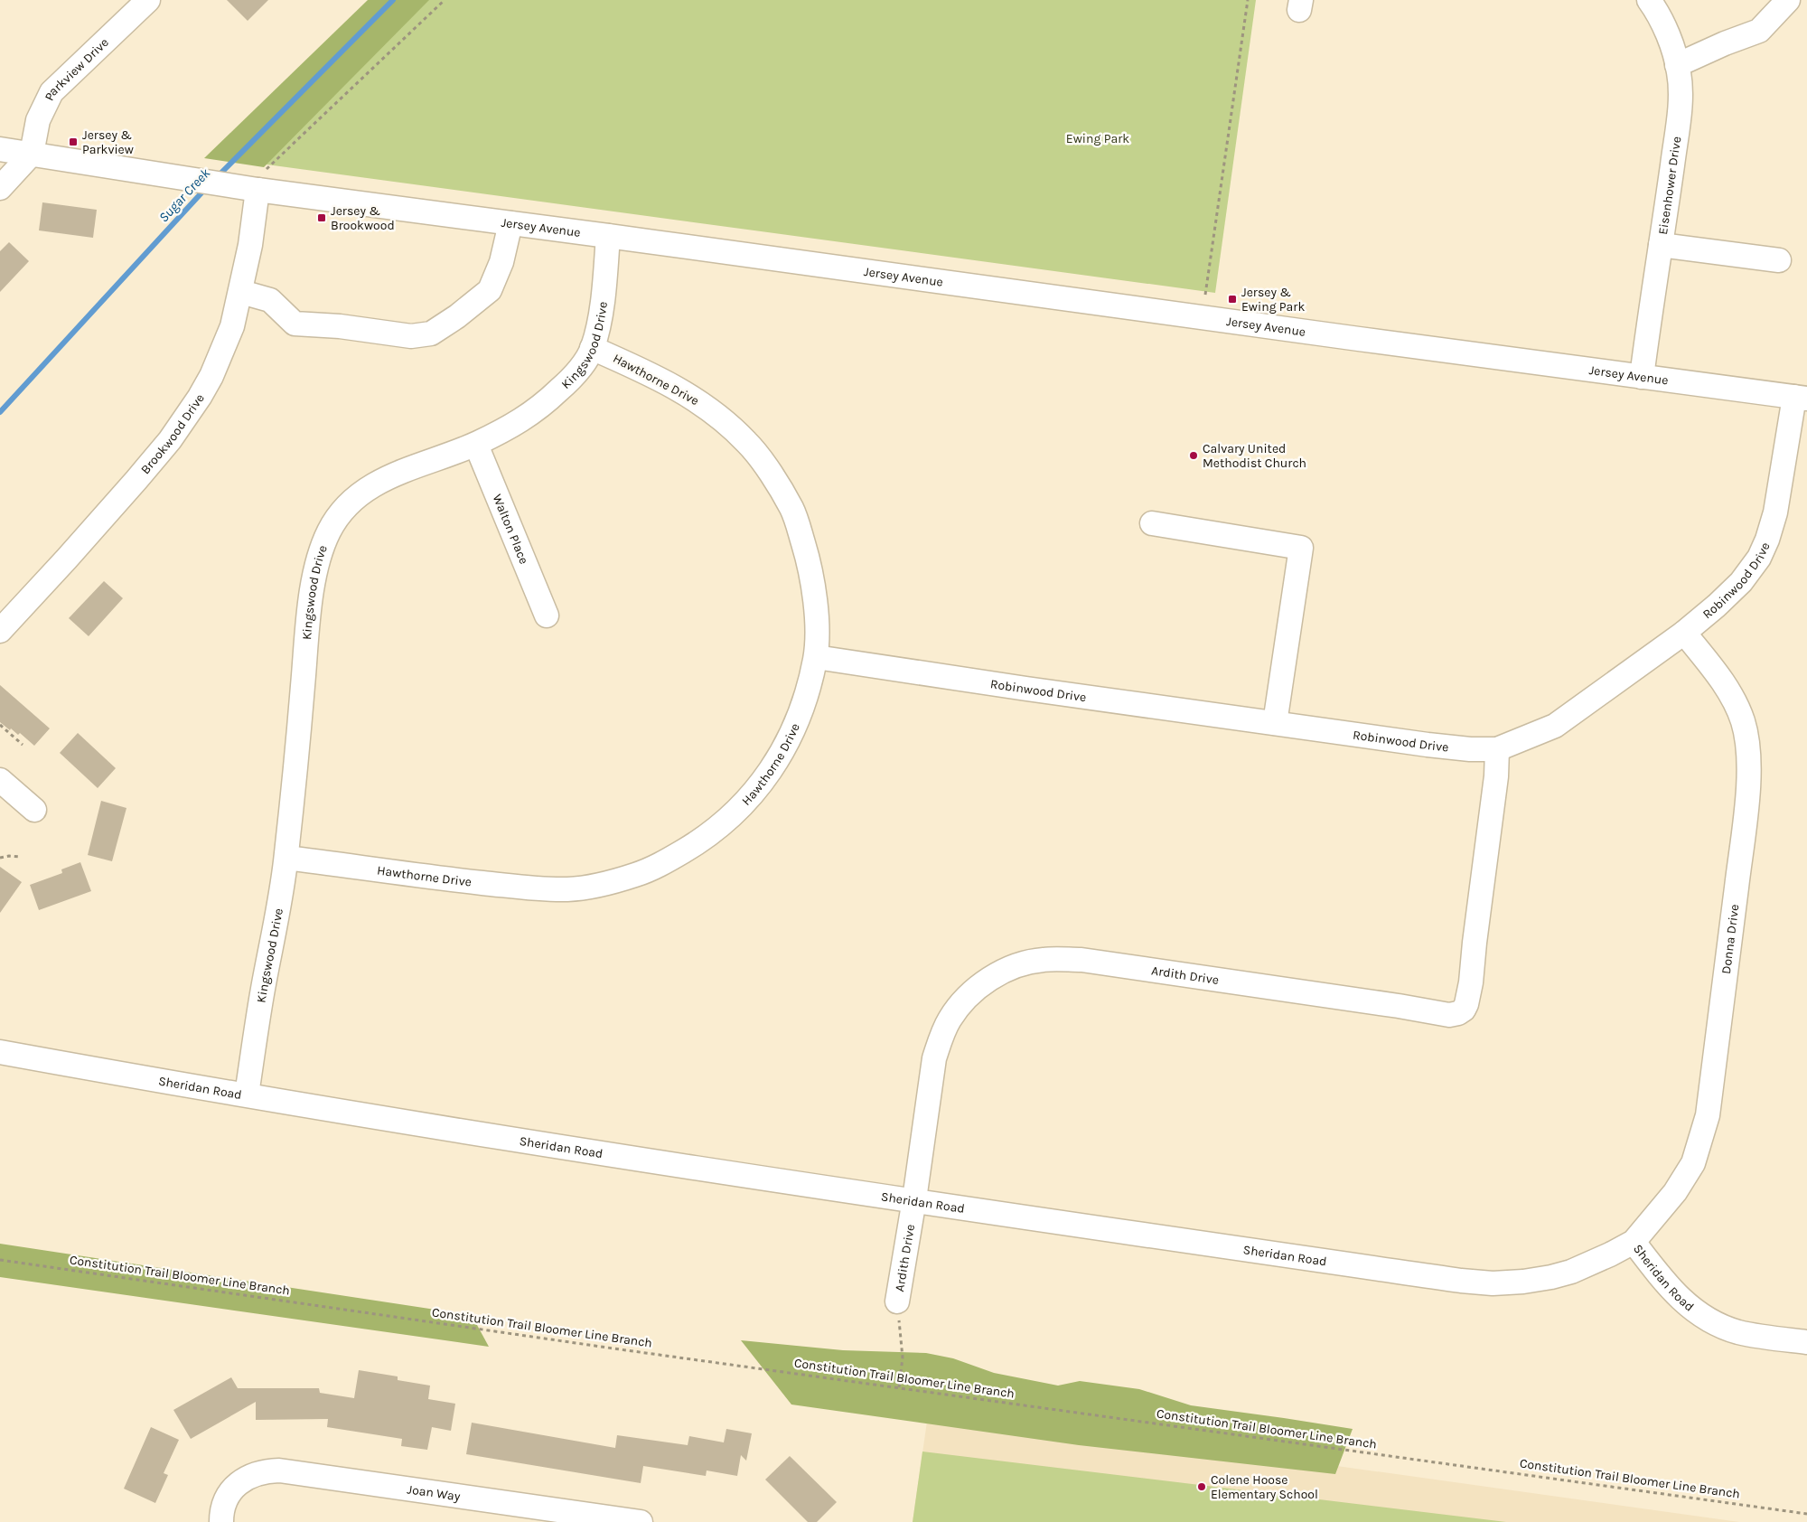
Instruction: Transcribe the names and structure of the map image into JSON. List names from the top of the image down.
{
  "streets": {
    "street": [
      "Parkview Drive",
      "Eisenhower Drive",
      "Jersey Avenue",
      "Kingswood Drive",
      "Hawthorne Drive",
      "Brookwood Drive",
      "Walton Place",
      "Robinwood Drive",
      "Donna Drive",
      "Ardith Drive",
      "Sheridan Road",
      "Joan Way"
    ],
    "path": ["Constitution Trail Bloomer Line Branch"]
  },
  "crossings": [
    ["Parkview Drive", "Jersey Avenue"],
    ["Eisenhower Drive", "Jersey Avenue"],
    ["Jersey Avenue", "Kingswood Drive"],
    ["Jersey Avenue", "Brookwood Drive"],
    ["Jersey Avenue", "Robinwood Drive"],
    ["Kingswood Drive", "Hawthorne Drive"],
    ["Kingswood Drive", "Walton Place"],
    ["Kingswood Drive", "Sheridan Road"],
    ["Hawthorne Drive", "Robinwood Drive"],
    ["Robinwood Drive", "Donna Drive"],
    ["Robinwood Drive", "Ardith Drive"],
    ["Donna Drive", "Sheridan Road"],
    ["Ardith Drive", "Sheridan Road"]
  ],
  "water": ["Sugar Creek"],
  "parks": ["Ewing Park"],
  "places": {
    "transit": ["Jersey & Parkview", "Jersey & Brookwood", "Jersey & Ewing Park"],
    "other": ["Calvary United Methodist Church", "Colene Hoose Elementary School"]
  }
}
